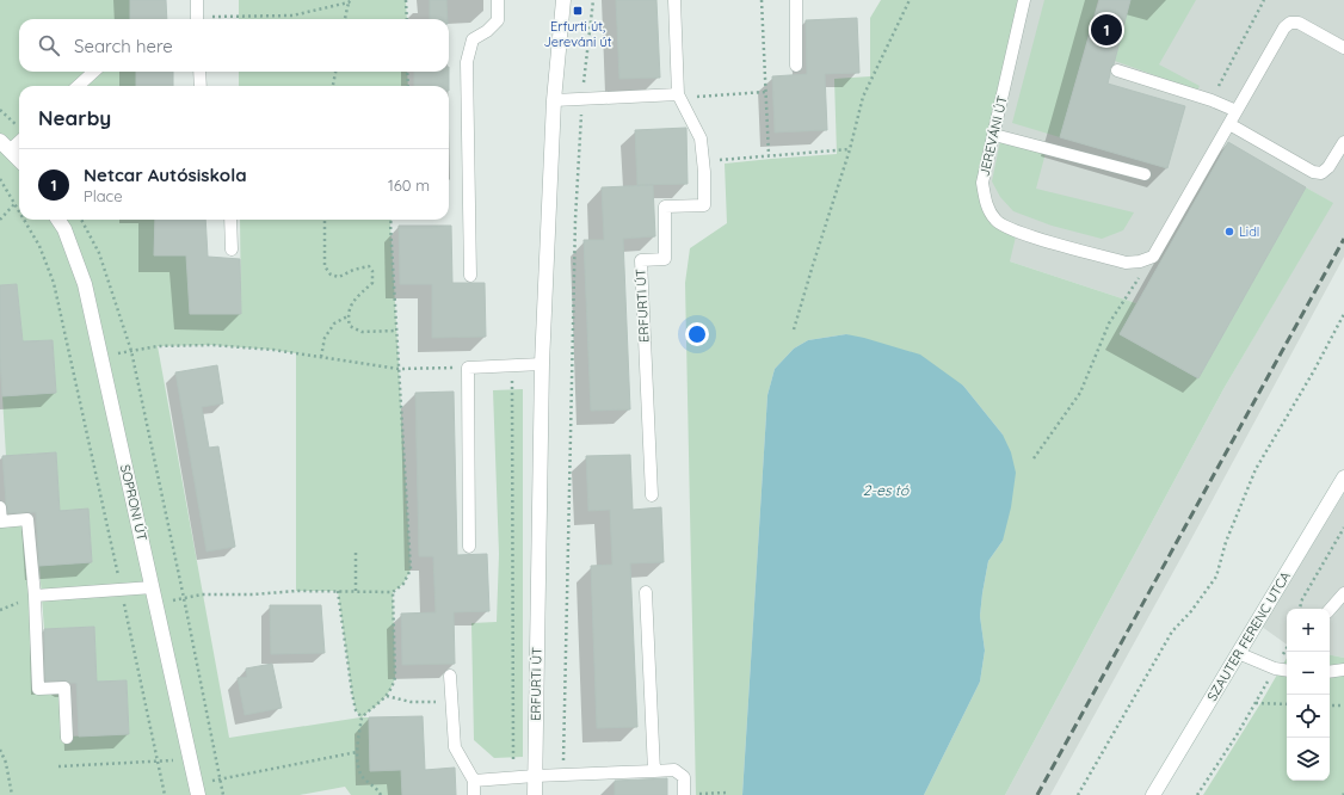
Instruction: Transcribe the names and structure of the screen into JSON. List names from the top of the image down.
{
  "streets": {
    "street": ["ERFURTI ÚT", "SOPRONI ÚT", "SZAUTER FERENC UTCA"],
    "lane": ["JEREVÁNI ÚT"]
  },
  "water": ["2-es tó"],
  "places": {
    "transit": ["Erfurti út, Jereváni út"],
    "other": ["Lidl"]
  },
  "page": {
    "pins": "1",
    "search": "Search here",
    "heading": "Nearby",
    "list": [
      {
        "mark": "1",
        "name": "Netcar Autósiskola",
        "note": "Place",
        "value": "160 m"
      }
    ],
    "map_buttons": ["+", "−"]
  }
}
